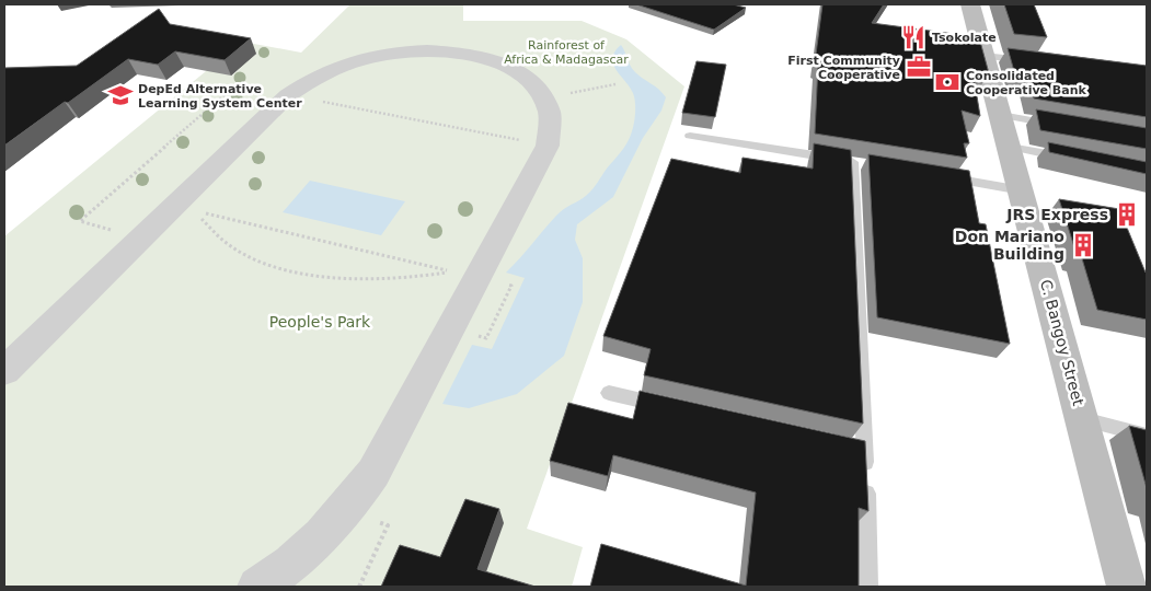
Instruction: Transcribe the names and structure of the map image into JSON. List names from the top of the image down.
{
  "streets": {
    "main road": ["C. Bangoy Street"]
  },
  "parks": ["Rainforest of Africa & Madagascar", "People's Park"],
  "places": {
    "restaurant": ["Tsokolate"],
    "office": ["First Community Cooperative"],
    "bank": ["Consolidated Cooperative Bank"],
    "school or university": ["DepEd Alternative Learning System Center"],
    "building": ["JRS Express", "Don Mariano Building"]
  }
}
